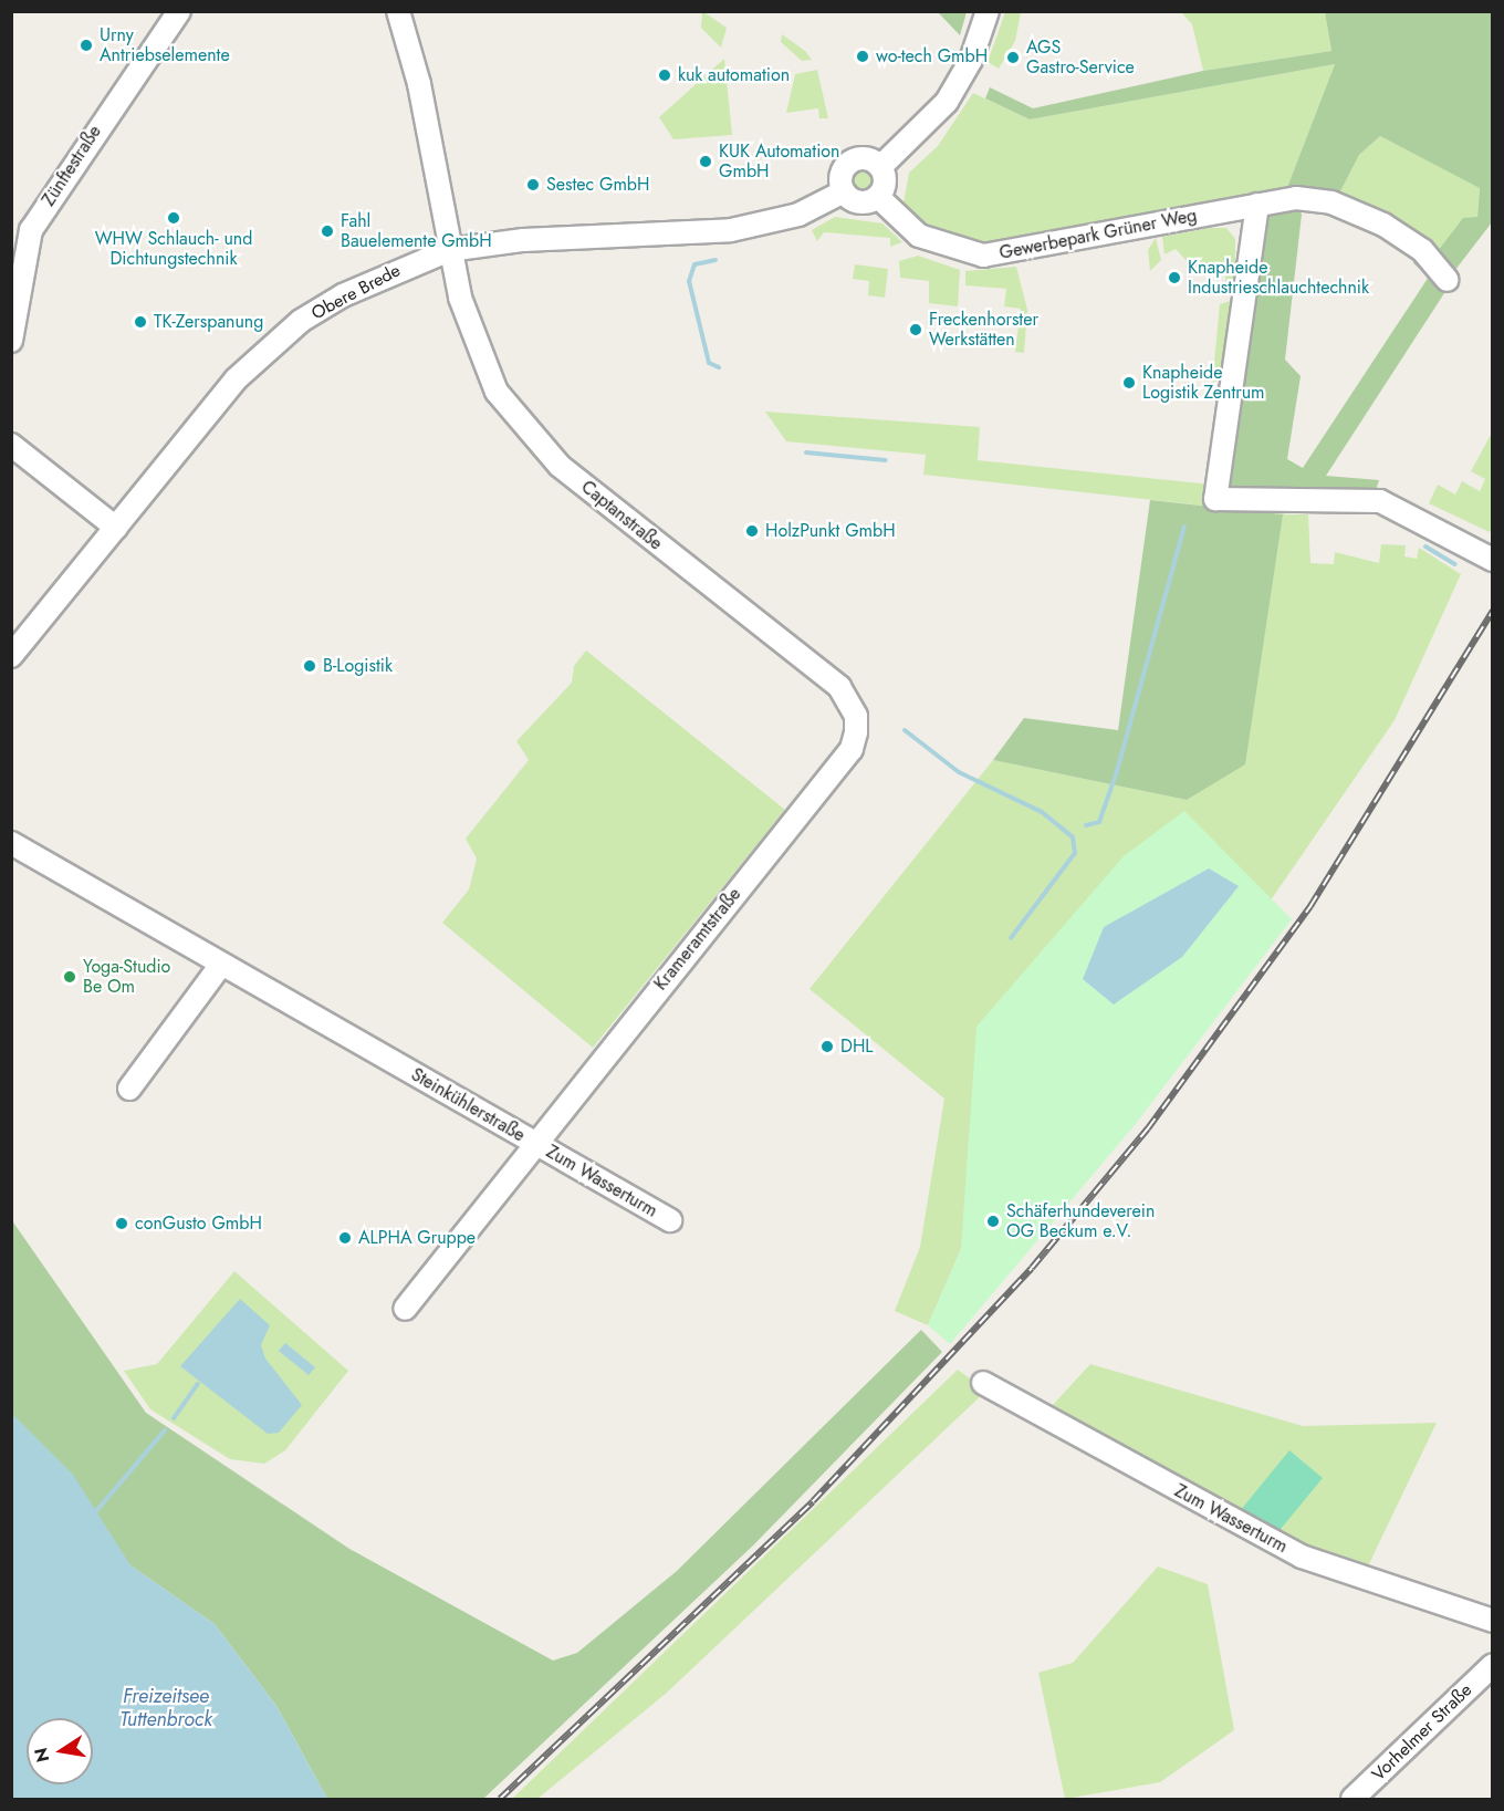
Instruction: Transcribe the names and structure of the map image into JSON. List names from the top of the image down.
{
  "streets": {
    "street": [
      "Zünftestraße",
      "Gewerbepark Grüner Weg",
      "Obere Brede",
      "Captanstraße",
      "Krameramtstraße",
      "Steinkühlerstraße",
      "Zum Wasserturm",
      "Vorhelmer Straße"
    ]
  },
  "crossings": [
    ["Gewerbepark Grüner Weg", "Obere Brede"],
    ["Obere Brede", "Captanstraße"],
    ["Captanstraße", "Krameramtstraße"],
    ["Krameramtstraße", "Steinkühlerstraße"],
    ["Krameramtstraße", "Zum Wasserturm"],
    ["Steinkühlerstraße", "Zum Wasserturm"]
  ],
  "water": ["Freizeitsee Tuttenbrock"],
  "places": [
    "Urny Antriebselemente",
    "wo-tech GmbH",
    "AGS Gastro-Service",
    "kuk automation",
    "KUK Automation GmbH",
    "Sestec GmbH",
    "WHW Schlauch- und Dichtungstechnik",
    "Fahl Bauelemente GmbH",
    "Knapheide Industrieschlauchtechnik",
    "TK-Zerspanung",
    "Freckenhorster Werkstätten",
    "Knapheide Logistik Zentrum",
    "HolzPunkt GmbH",
    "B-Logistik",
    "Yoga-Studio Be Om",
    "DHL",
    "Schäferhundeverein OG Beckum e.V.",
    "conGusto GmbH",
    "ALPHA Gruppe"
  ],
  "north": "left"
}
